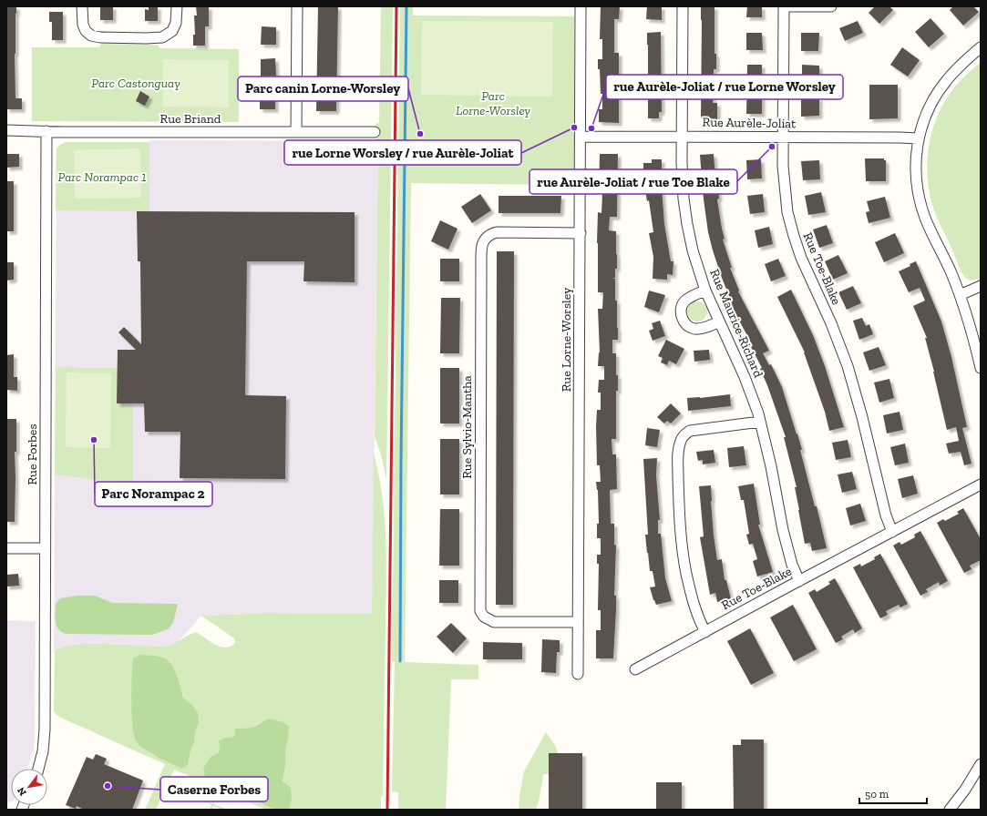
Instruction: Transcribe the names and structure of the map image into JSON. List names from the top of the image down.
{
  "streets": {
    "street": [
      "Rue Briand",
      "Rue Aurèle-Joliat",
      "Rue Toe-Blake",
      "Rue Maurice-Richard",
      "Rue Lorne-Worsley",
      "Rue Sylvio-Mantha",
      "Rue Forbes"
    ]
  },
  "crossings": [
    ["Rue Briand", "Rue Forbes"],
    ["Rue Aurèle-Joliat", "Rue Toe-Blake"],
    ["Rue Aurèle-Joliat", "Rue Maurice-Richard"],
    ["Rue Aurèle-Joliat", "Rue Lorne-Worsley"],
    ["Rue Toe-Blake", "Rue Maurice-Richard"],
    ["Rue Lorne-Worsley", "Rue Sylvio-Mantha"]
  ],
  "parks": ["Parc Castonguay", "Parc Lorne-Worsley", "Parc Norampac 1"],
  "places": [
    "rue Lorne Worsley / rue Aurèle-Joliat",
    "rue Aurèle-Joliat / rue Lorne Worsley",
    "Parc canin Lorne-Worsley",
    "rue Aurèle-Joliat / rue Toe Blake",
    "Parc Norampac 2",
    "Caserne Forbes"
  ],
  "scale_bar": "50 m",
  "north": "bottom left"
}
